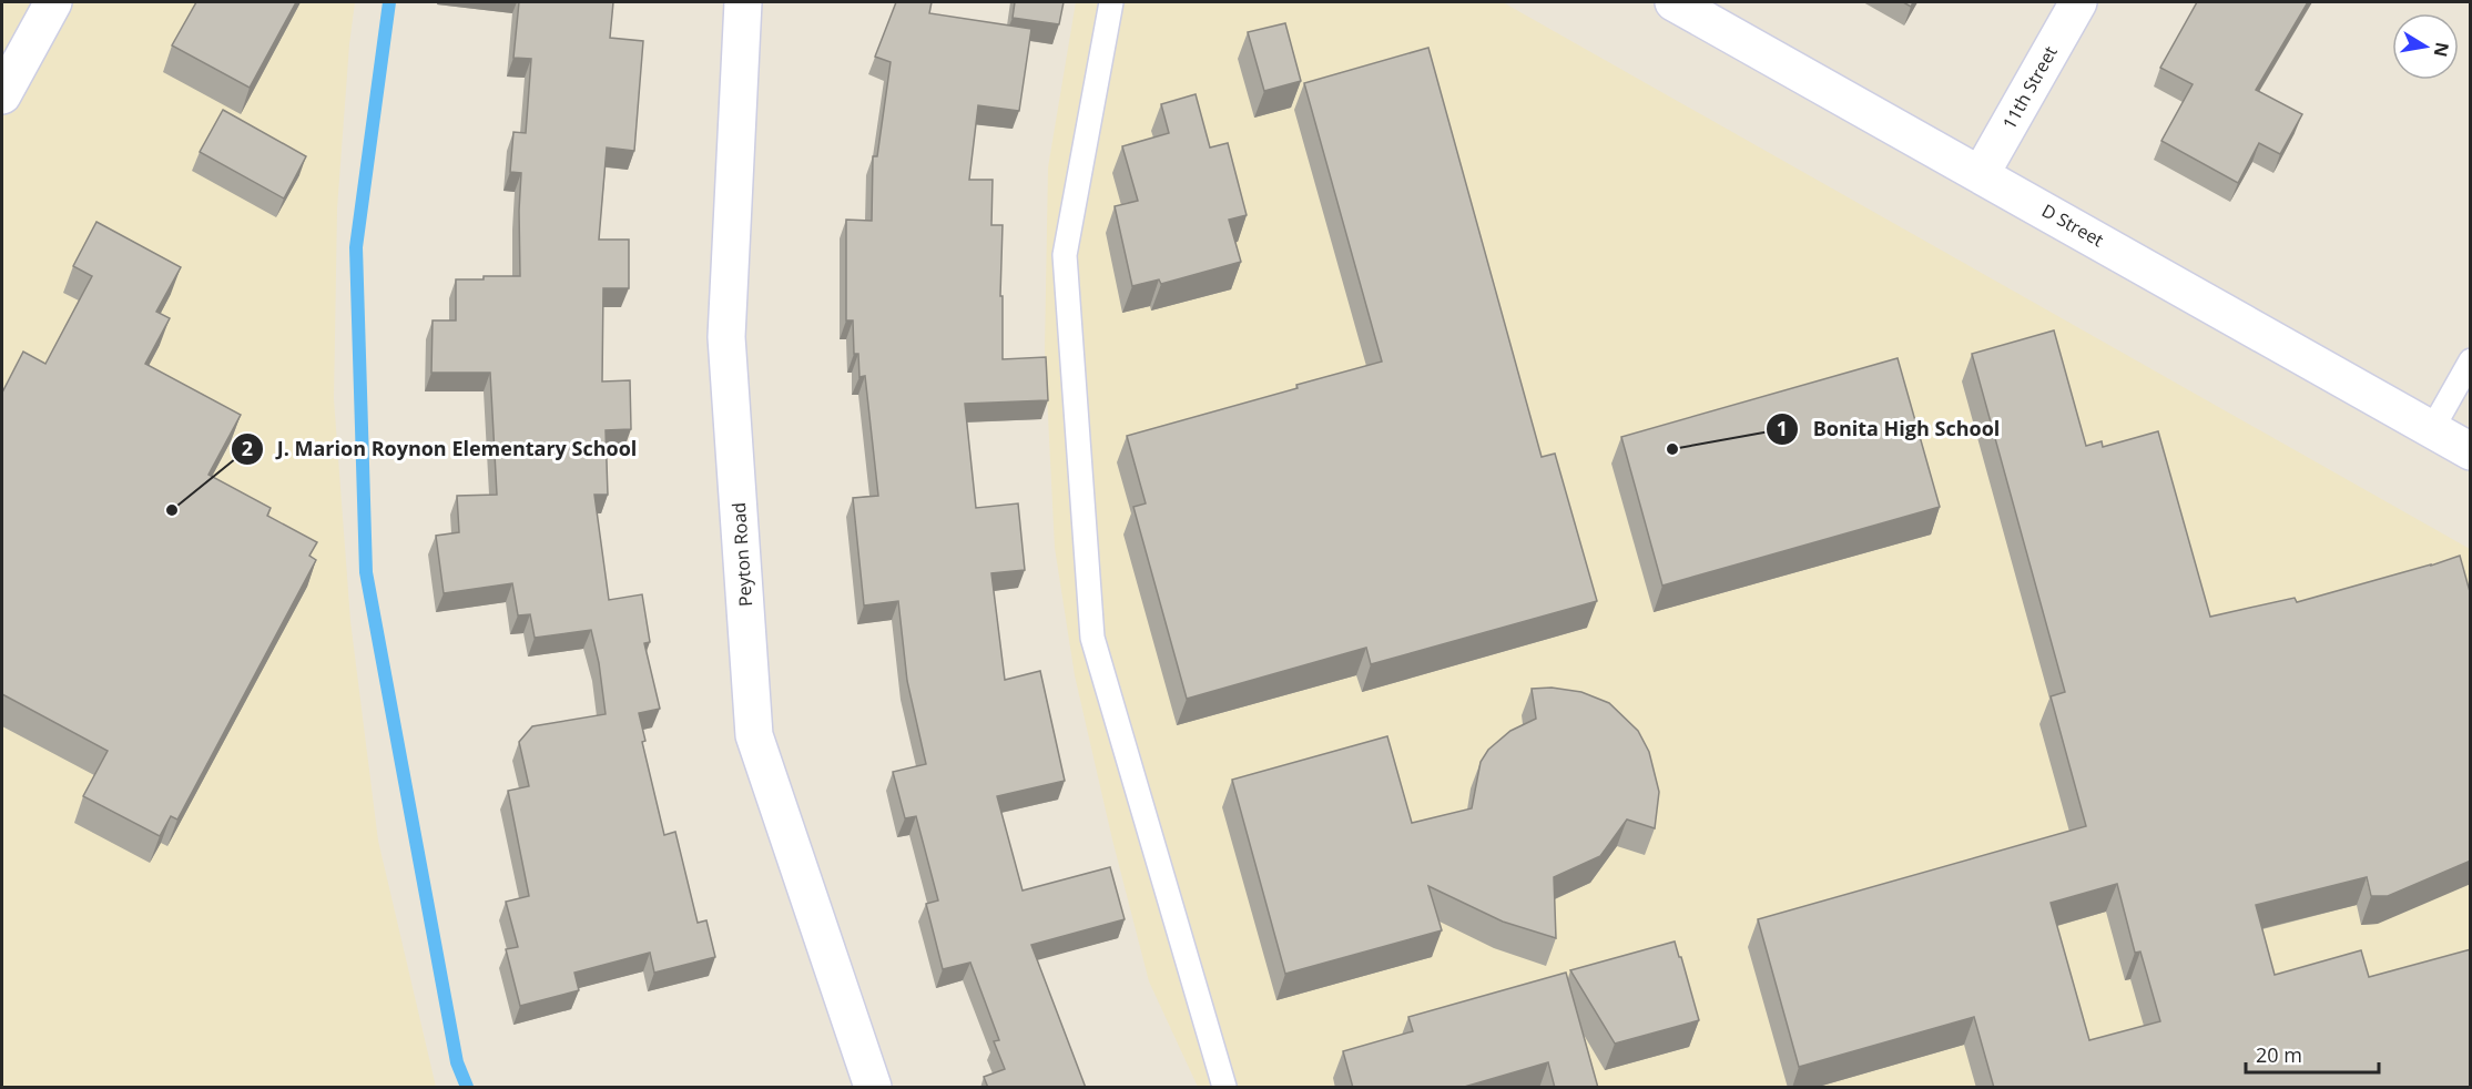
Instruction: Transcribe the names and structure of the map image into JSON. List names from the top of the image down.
{
  "streets": {
    "street": ["11th Street", "D Street", "Peyton Road"]
  },
  "crossings": [
    ["11th Street", "D Street"]
  ],
  "places": ["Bonita High School", "J. Marion Roynon Elementary School"],
  "scale_bar": "20 m",
  "north": "right"
}
